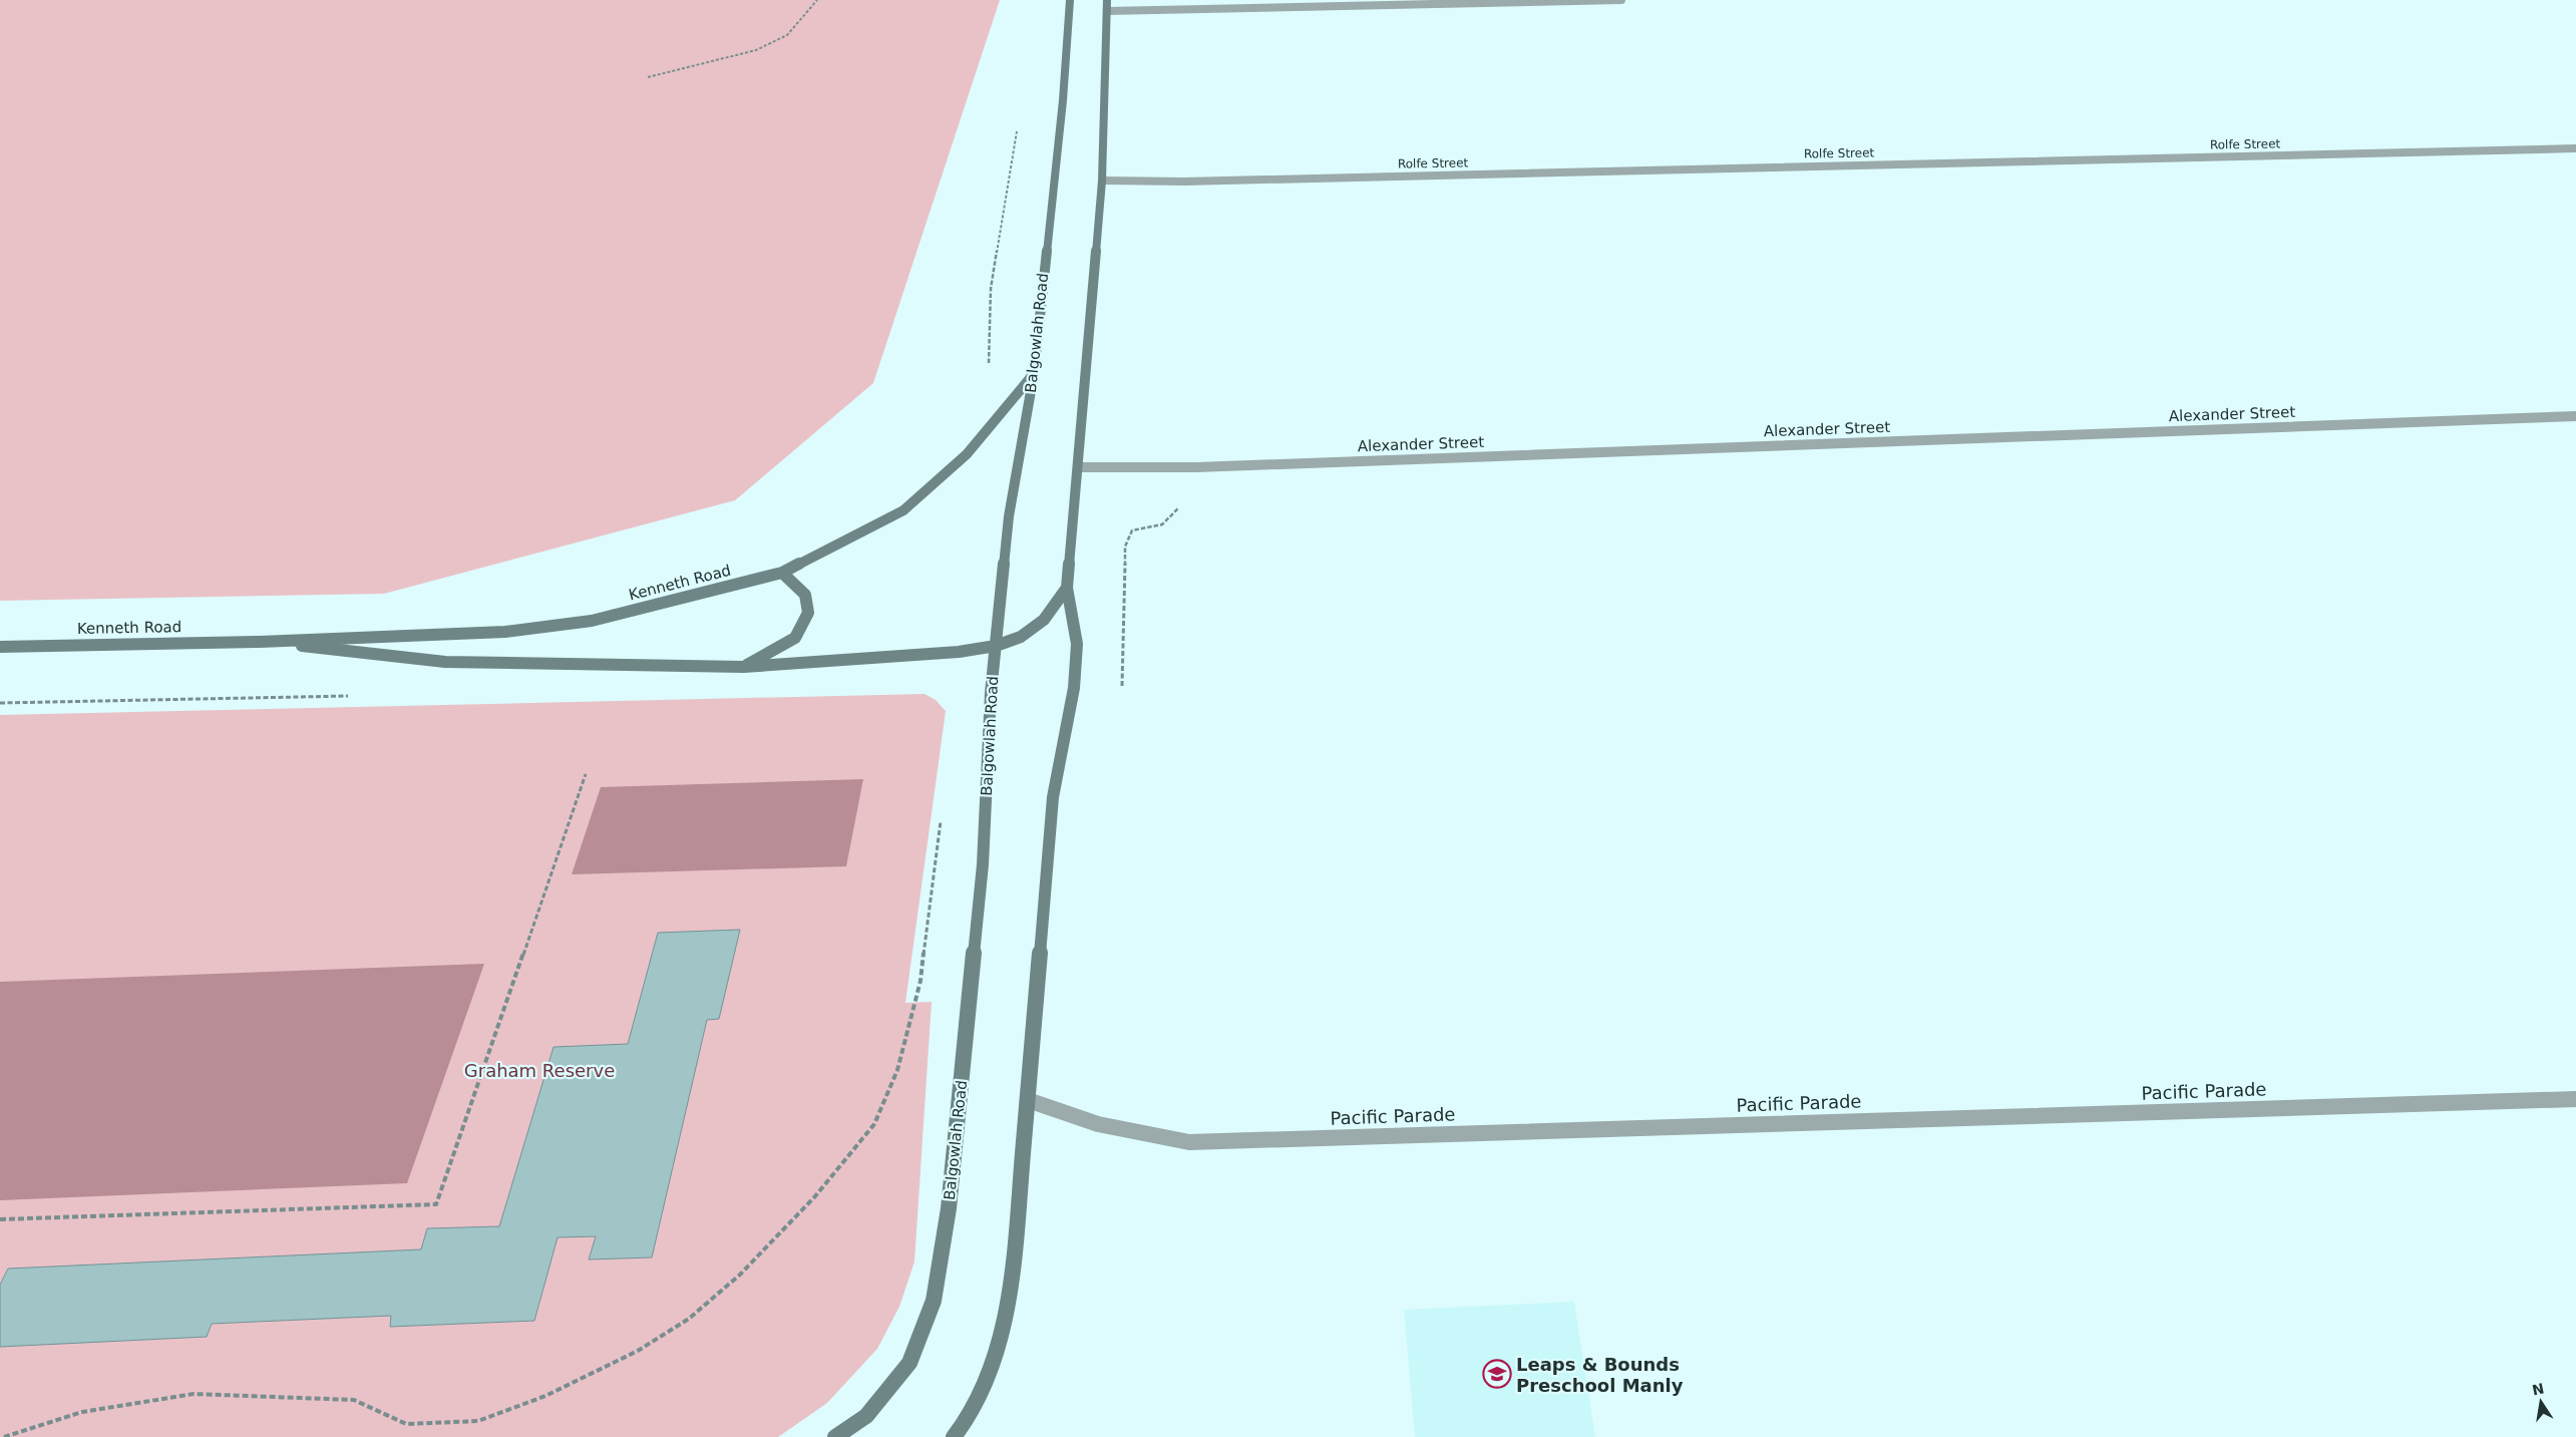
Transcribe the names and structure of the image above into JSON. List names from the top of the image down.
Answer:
{
  "streets": {
    "main road": ["Balgowlah Road", "Kenneth Road"],
    "street": ["Rolfe Street", "Alexander Street", "Pacific Parade"]
  },
  "crossings": [
    ["Balgowlah Road", "Kenneth Road"]
  ],
  "parks": ["Graham Reserve"],
  "places": {
    "school or university": ["Leaps & Bounds Preschool Manly"]
  },
  "north": "top"
}
